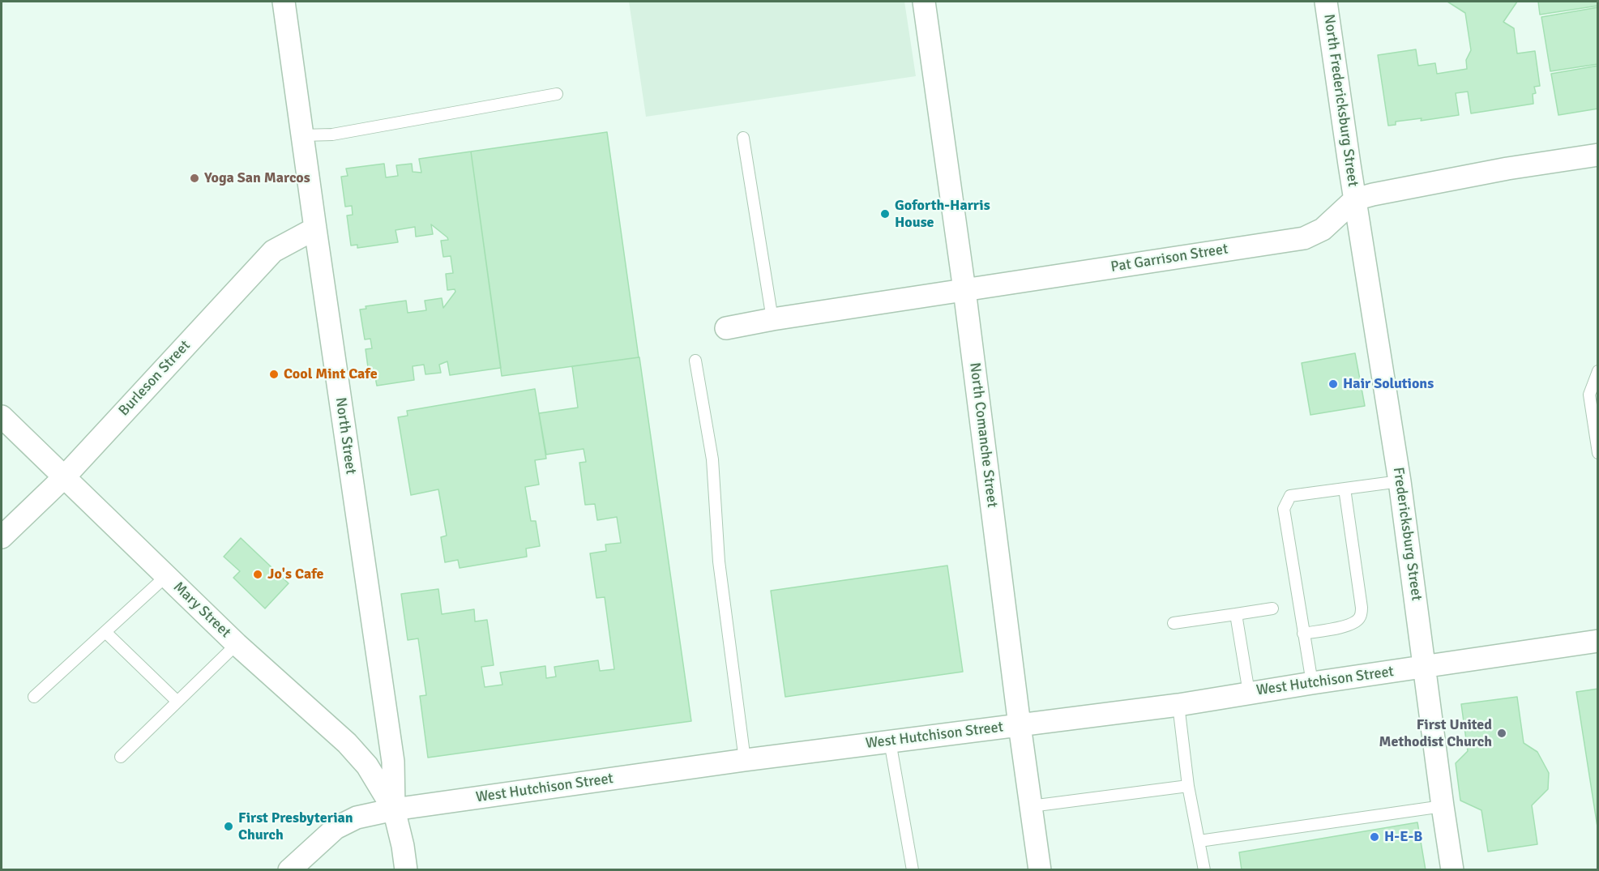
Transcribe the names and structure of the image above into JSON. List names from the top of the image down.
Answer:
{
  "streets": {
    "street": [
      "North Fredericksburg Street",
      "Pat Garrison Street",
      "Burleson Street",
      "North Comanche Street",
      "North Street",
      "Fredericksburg Street",
      "Mary Street",
      "West Hutchison Street"
    ]
  },
  "crossings": [
    ["North Fredericksburg Street", "Pat Garrison Street"],
    ["North Fredericksburg Street", "Fredericksburg Street"],
    ["Pat Garrison Street", "North Comanche Street"],
    ["Pat Garrison Street", "Fredericksburg Street"],
    ["Burleson Street", "North Street"],
    ["Burleson Street", "Mary Street"],
    ["North Comanche Street", "West Hutchison Street"],
    ["North Street", "Mary Street"],
    ["North Street", "West Hutchison Street"],
    ["Fredericksburg Street", "West Hutchison Street"],
    ["Mary Street", "West Hutchison Street"]
  ],
  "places": [
    "Yoga San Marcos",
    "Goforth-Harris House",
    "Cool Mint Cafe",
    "Hair Solutions",
    "Jo's Cafe",
    "First United Methodist Church",
    "First Presbyterian Church",
    "H-E-B"
  ]
}
